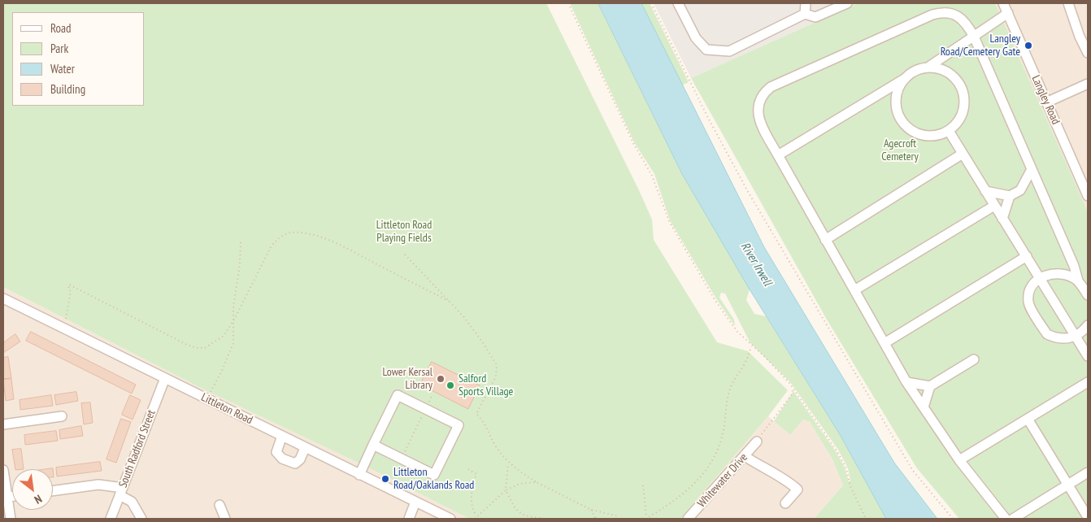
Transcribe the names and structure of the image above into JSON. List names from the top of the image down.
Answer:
{
  "streets": {
    "street": [
      "Langley Road",
      "Littleton Road",
      "South Radford Street",
      "Whitewater Drive"
    ]
  },
  "crossings": [
    ["Littleton Road", "South Radford Street"]
  ],
  "water": ["River Irwell"],
  "parks": ["Agecroft Cemetery", "Littleton Road Playing Fields"],
  "places": [
    "Langley Road/Cemetery Gate",
    "Lower Kersal Library",
    "Salford Sports Village",
    "Littleton Road/Oaklands Road"
  ],
  "legend": [
    "Road",
    "Park",
    "Water",
    "Building"
  ],
  "north": "bottom right"
}
